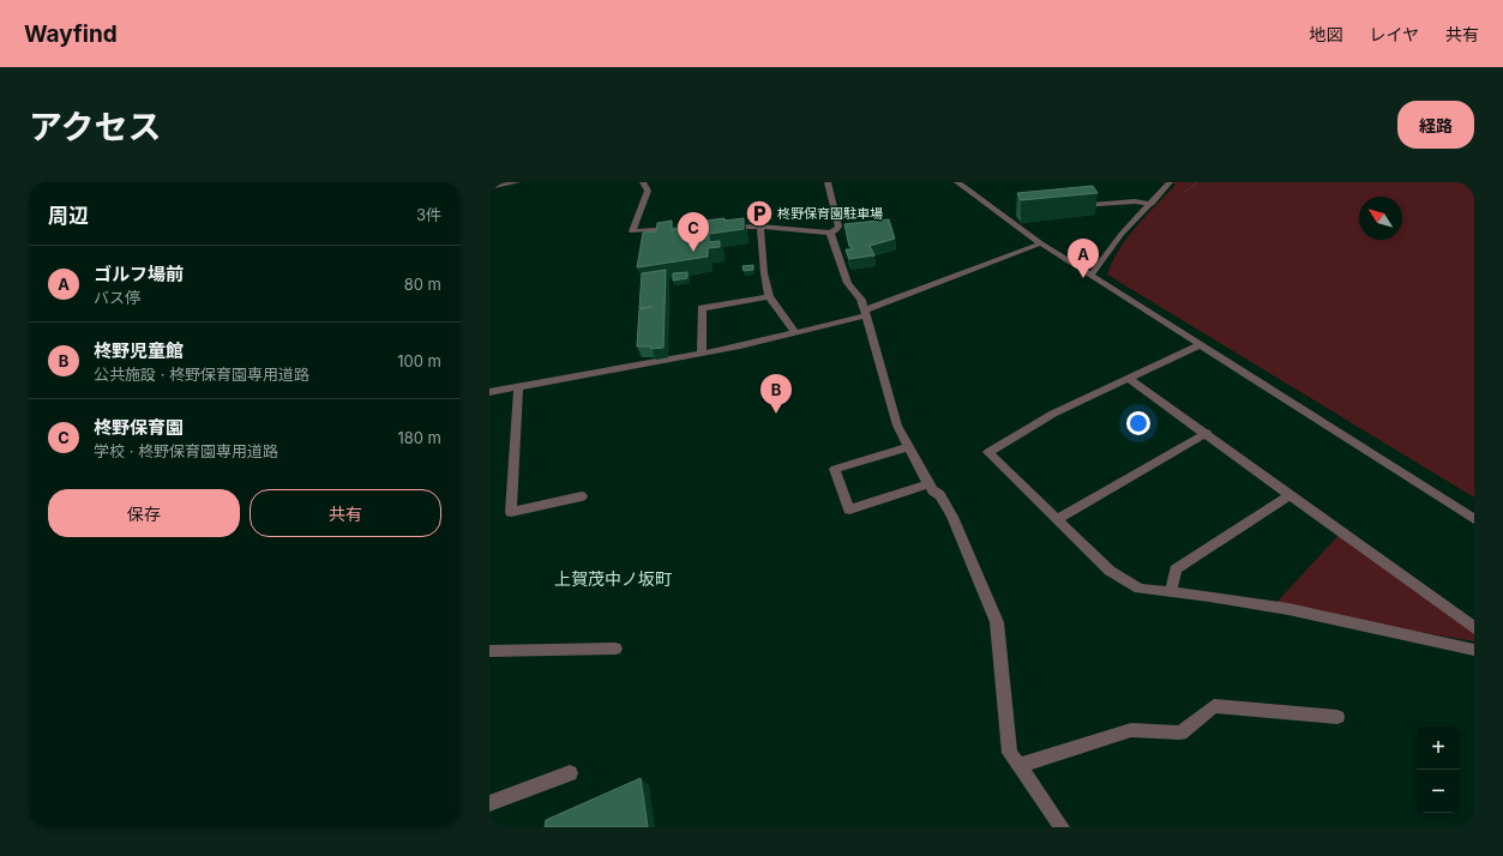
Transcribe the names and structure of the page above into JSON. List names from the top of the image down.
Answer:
{
  "districts": ["上賀茂中ノ坂町"],
  "places": {
    "parking": ["柊野保育園駐車場"]
  },
  "north": "top left",
  "page": {
    "header": "Wayfind",
    "nav": ["地図", "レイヤ", "共有"],
    "title": "アクセス",
    "buttons": [
      "経路",
      ["保存", "共有"]
    ],
    "heading": ["周辺", "3件"],
    "pins": ["C", "A", "B"],
    "list": [
      {
        "mark": "A",
        "name": "ゴルフ場前",
        "note": "バス停",
        "value": "80 m"
      },
      {
        "mark": "B",
        "name": "柊野児童館",
        "note": "公共施設 · 柊野保育園専用道路",
        "value": "100 m"
      },
      {
        "mark": "C",
        "name": "柊野保育園",
        "note": "学校 · 柊野保育園専用道路",
        "value": "180 m"
      }
    ],
    "map_buttons": ["+", "−"]
  }
}
